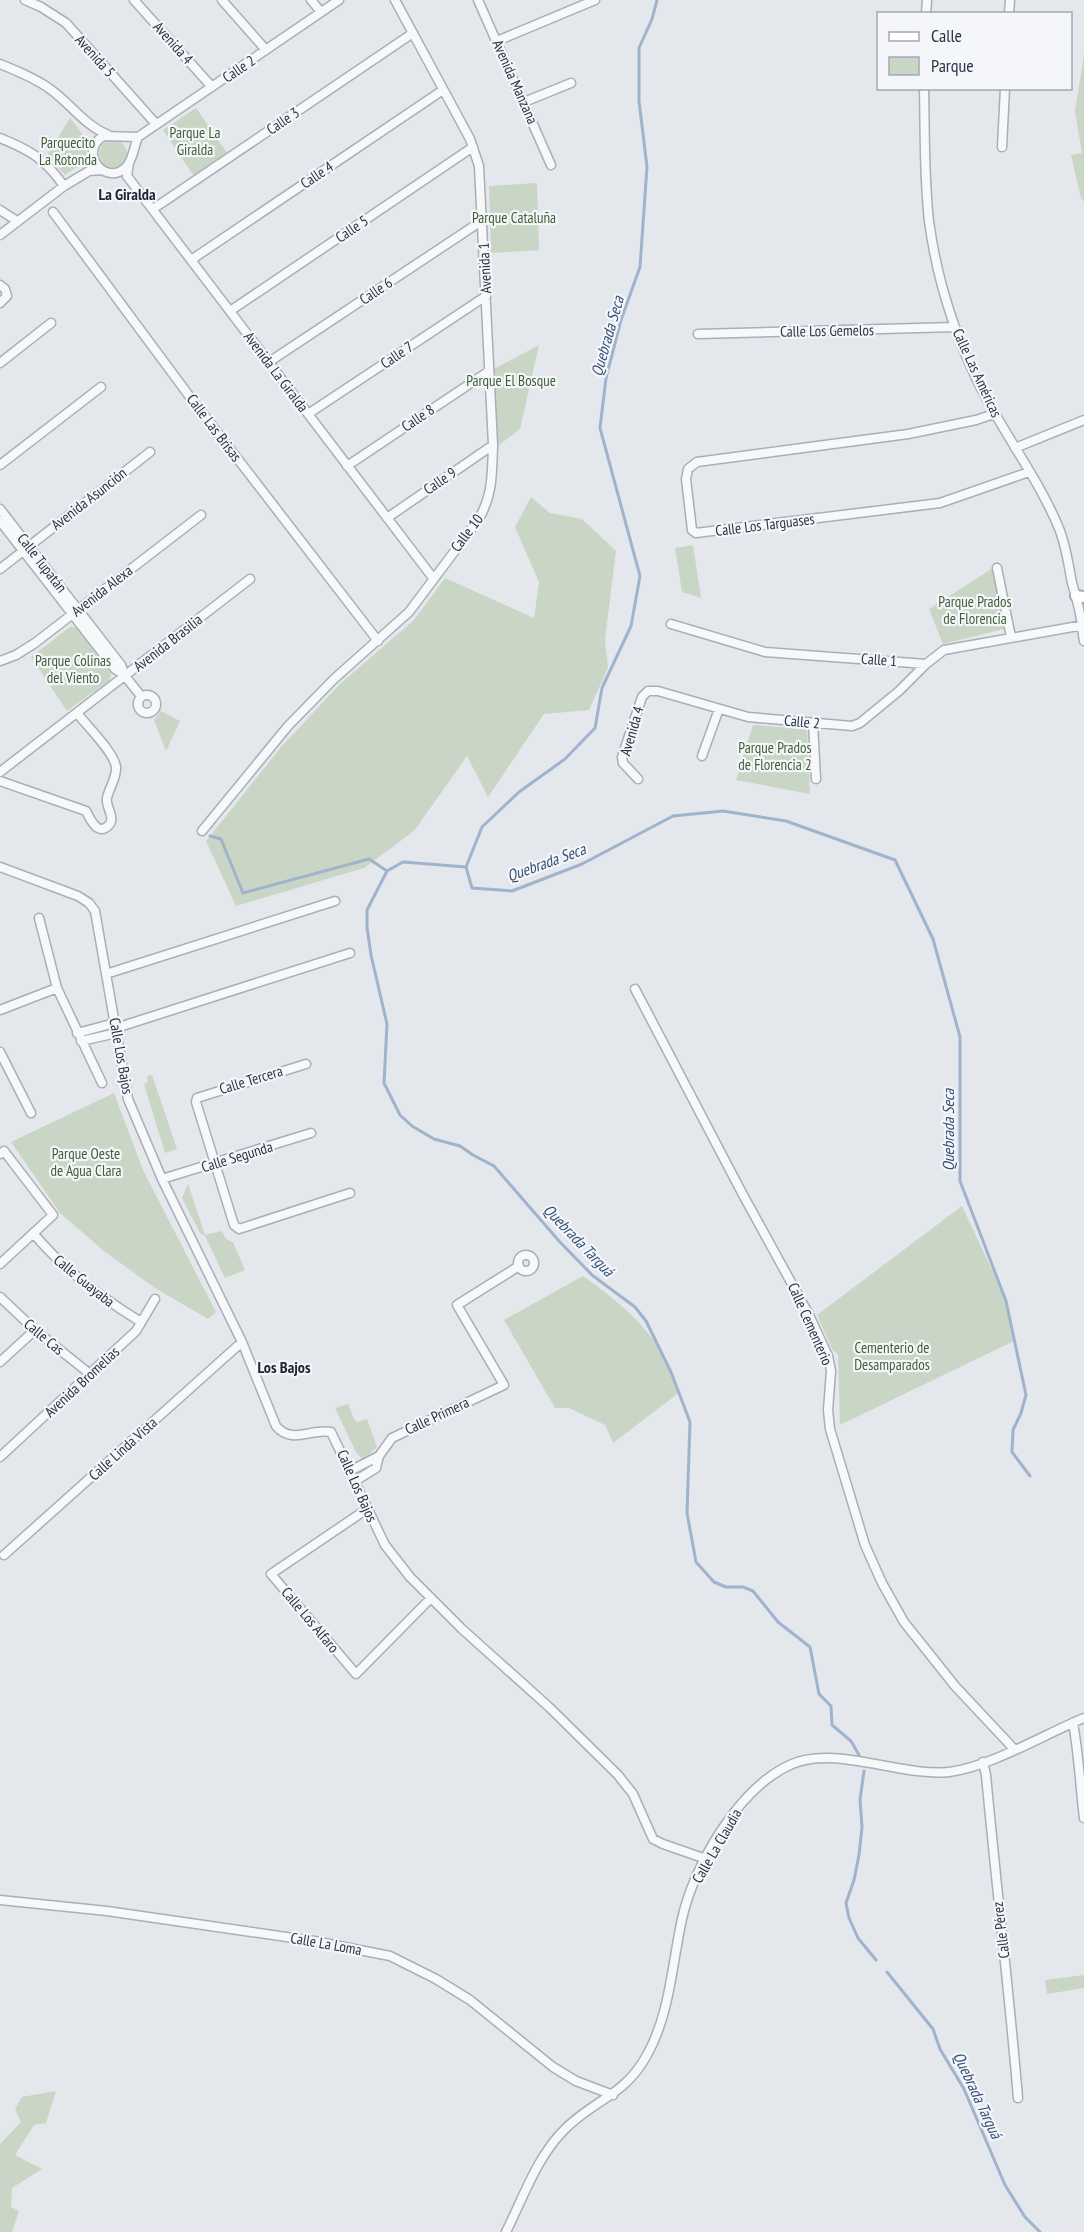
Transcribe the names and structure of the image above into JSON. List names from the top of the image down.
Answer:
{
  "streets": {
    "street": [
      "Avenida 4",
      "Avenida 5",
      "Calle 2",
      "Avenida Manzana",
      "Calle 3",
      "Calle 4",
      "Calle 5",
      "Avenida 1",
      "Calle 6",
      "Calle Los Gemelos",
      "Calle 7",
      "Avenida La Giralda",
      "Calle Las Américas",
      "Calle 8",
      "Calle Las Brisas",
      "Calle 9",
      "Avenida Asunción",
      "Calle Los Targuases",
      "Calle 10",
      "Calle Tupatán",
      "Avenida Alexa",
      "Avenida Brasilia",
      "Calle 1",
      "Calle Los Bajos",
      "Calle Tercera",
      "Calle Segunda",
      "Calle Guayaba",
      "Calle Cementerio",
      "Calle Cas",
      "Avenida Bromelias",
      "Calle Primera",
      "Calle Linda Vista",
      "Calle Los Alfaro",
      "Calle La Claudia",
      "Calle Pérez",
      "Calle La Loma"
    ]
  },
  "crossings": [
    ["Avenida 4", "Calle 2"],
    ["Avenida 5", "Calle 2"],
    ["Calle 2", "Calle 1"],
    ["Calle 3", "Avenida 1"],
    ["Calle 3", "Avenida La Giralda"],
    ["Calle 4", "Avenida 1"],
    ["Calle 4", "Avenida La Giralda"],
    ["Calle 5", "Avenida 1"],
    ["Calle 5", "Avenida La Giralda"],
    ["Avenida 1", "Calle 6"],
    ["Avenida 1", "Calle 7"],
    ["Avenida 1", "Calle 8"],
    ["Avenida 1", "Calle 9"],
    ["Avenida 1", "Calle 10"],
    ["Calle 6", "Avenida La Giralda"],
    ["Calle Los Gemelos", "Calle Las Américas"],
    ["Calle 7", "Avenida La Giralda"],
    ["Avenida La Giralda", "Calle 8"],
    ["Avenida La Giralda", "Calle 9"],
    ["Avenida La Giralda", "Calle 10"],
    ["Calle Las Américas", "Calle Los Targuases"],
    ["Avenida Asunción", "Calle Tupatán"],
    ["Calle Tupatán", "Avenida Alexa"],
    ["Calle Tupatán", "Avenida Brasilia"],
    ["Calle Los Bajos", "Calle Segunda"],
    ["Calle Los Bajos", "Calle Primera"],
    ["Calle Los Bajos", "Calle Linda Vista"],
    ["Calle Los Bajos", "Calle Los Alfaro"],
    ["Calle Los Bajos", "Calle La Claudia"],
    ["Calle Tercera", "Calle Segunda"],
    ["Calle Guayaba", "Avenida Bromelias"],
    ["Calle Cementerio", "Calle La Claudia"],
    ["Calle Cas", "Avenida Bromelias"],
    ["Calle La Claudia", "Calle Pérez"],
    ["Calle La Claudia", "Calle La Loma"]
  ],
  "districts": ["La Giralda", "Los Bajos"],
  "water": ["Quebrada Seca", "Quebrada Targuá"],
  "parks": [
    "Parque La Giralda",
    "Parquecito La Rotonda",
    "Parque Cataluña",
    "Parque El Bosque",
    "Parque Prados de Florencia",
    "Parque Colinas del Viento",
    "Parque Prados de Florencia 2",
    "Parque Oeste de Agua Clara",
    "Cementerio de Desamparados"
  ],
  "legend": ["Calle", "Parque"]
}
